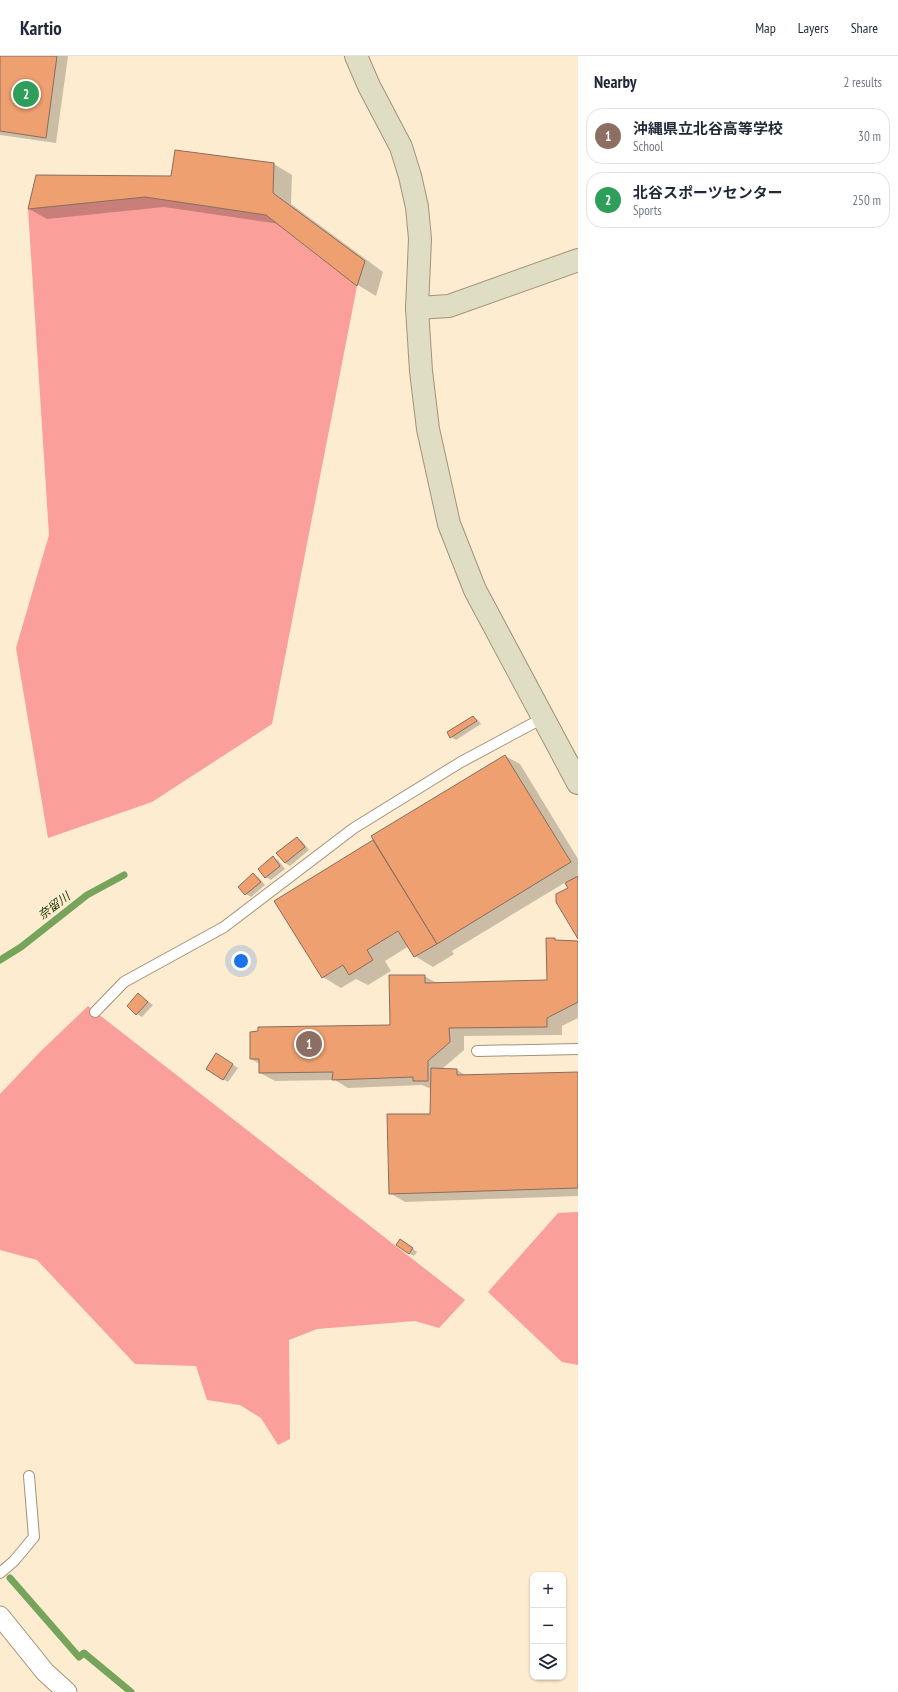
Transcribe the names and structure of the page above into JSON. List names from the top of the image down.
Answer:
{
  "water": ["奈留川"],
  "page": {
    "header": "Kartio",
    "nav": ["Map", "Layers", "Share"],
    "heading": ["Nearby", "2 results"],
    "pins": ["2", "1"],
    "list": [
      {
        "mark": "1",
        "name": "沖縄県立北谷高等学校",
        "note": "School",
        "value": "30 m"
      },
      {
        "mark": "2",
        "name": "北谷スポーツセンター",
        "note": "Sports",
        "value": "250 m"
      }
    ],
    "map_buttons": ["+", "−"]
  }
}
